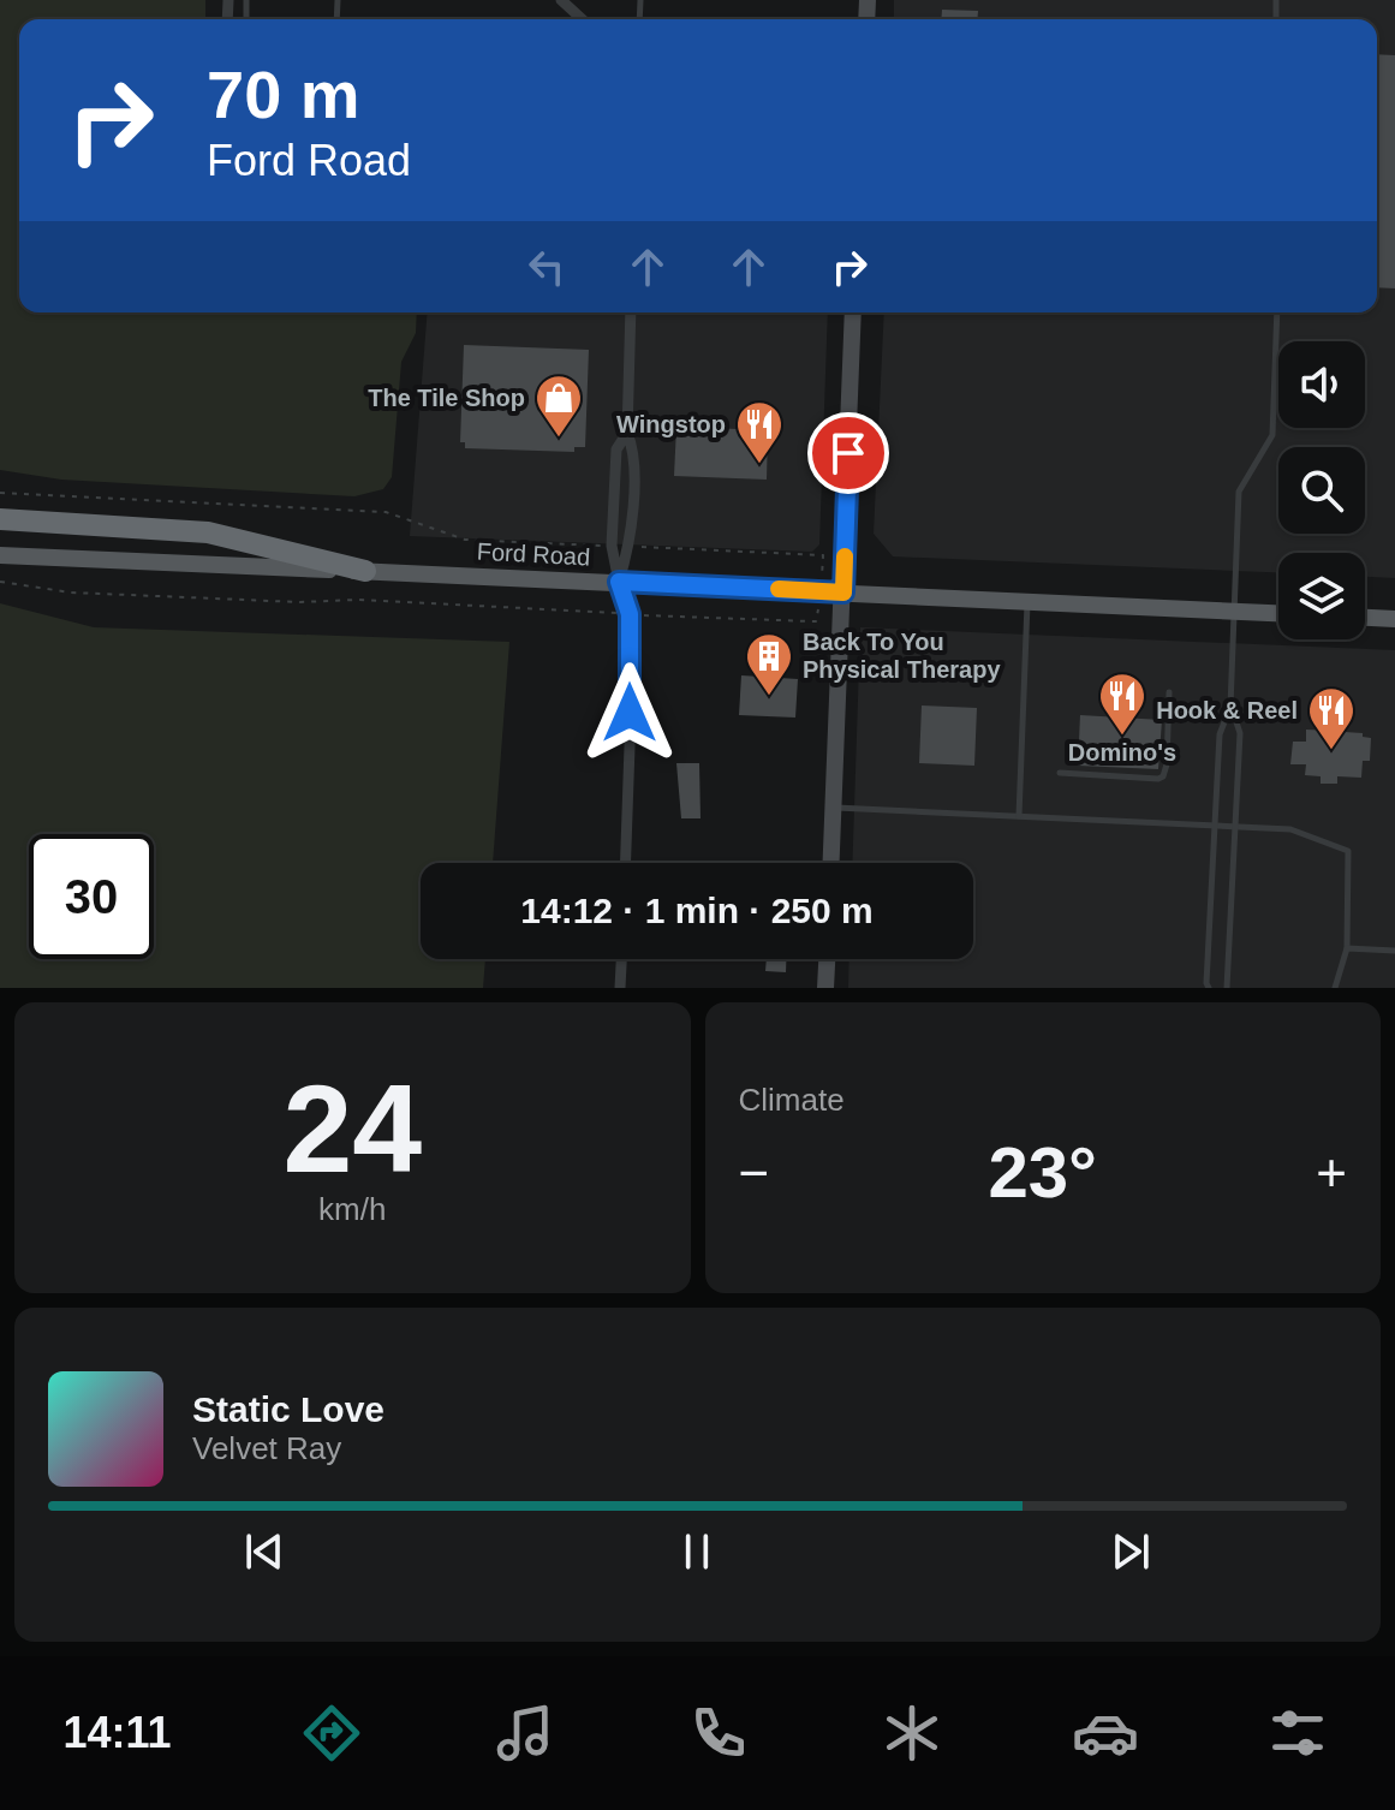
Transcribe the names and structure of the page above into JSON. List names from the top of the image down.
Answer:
{
  "streets": {
    "main road": ["Ford Road"]
  },
  "places": {
    "shop": ["The Tile Shop"],
    "restaurant": ["Wingstop", "Domino's", "Hook & Reel"],
    "building": ["Back To You Physical Therapy"]
  },
  "page": {
    "turn": ["70 m", "Ford Road"],
    "limit": "30",
    "trip": "14:12 · 1 min · 250 m",
    "tile": [
      ["24", "km/h"],
      "Climate"
    ],
    "heat": ["−", "23°", "+"],
    "song": ["Static Love", "Velvet Ray"],
    "tabs": "14:11"
  }
}
